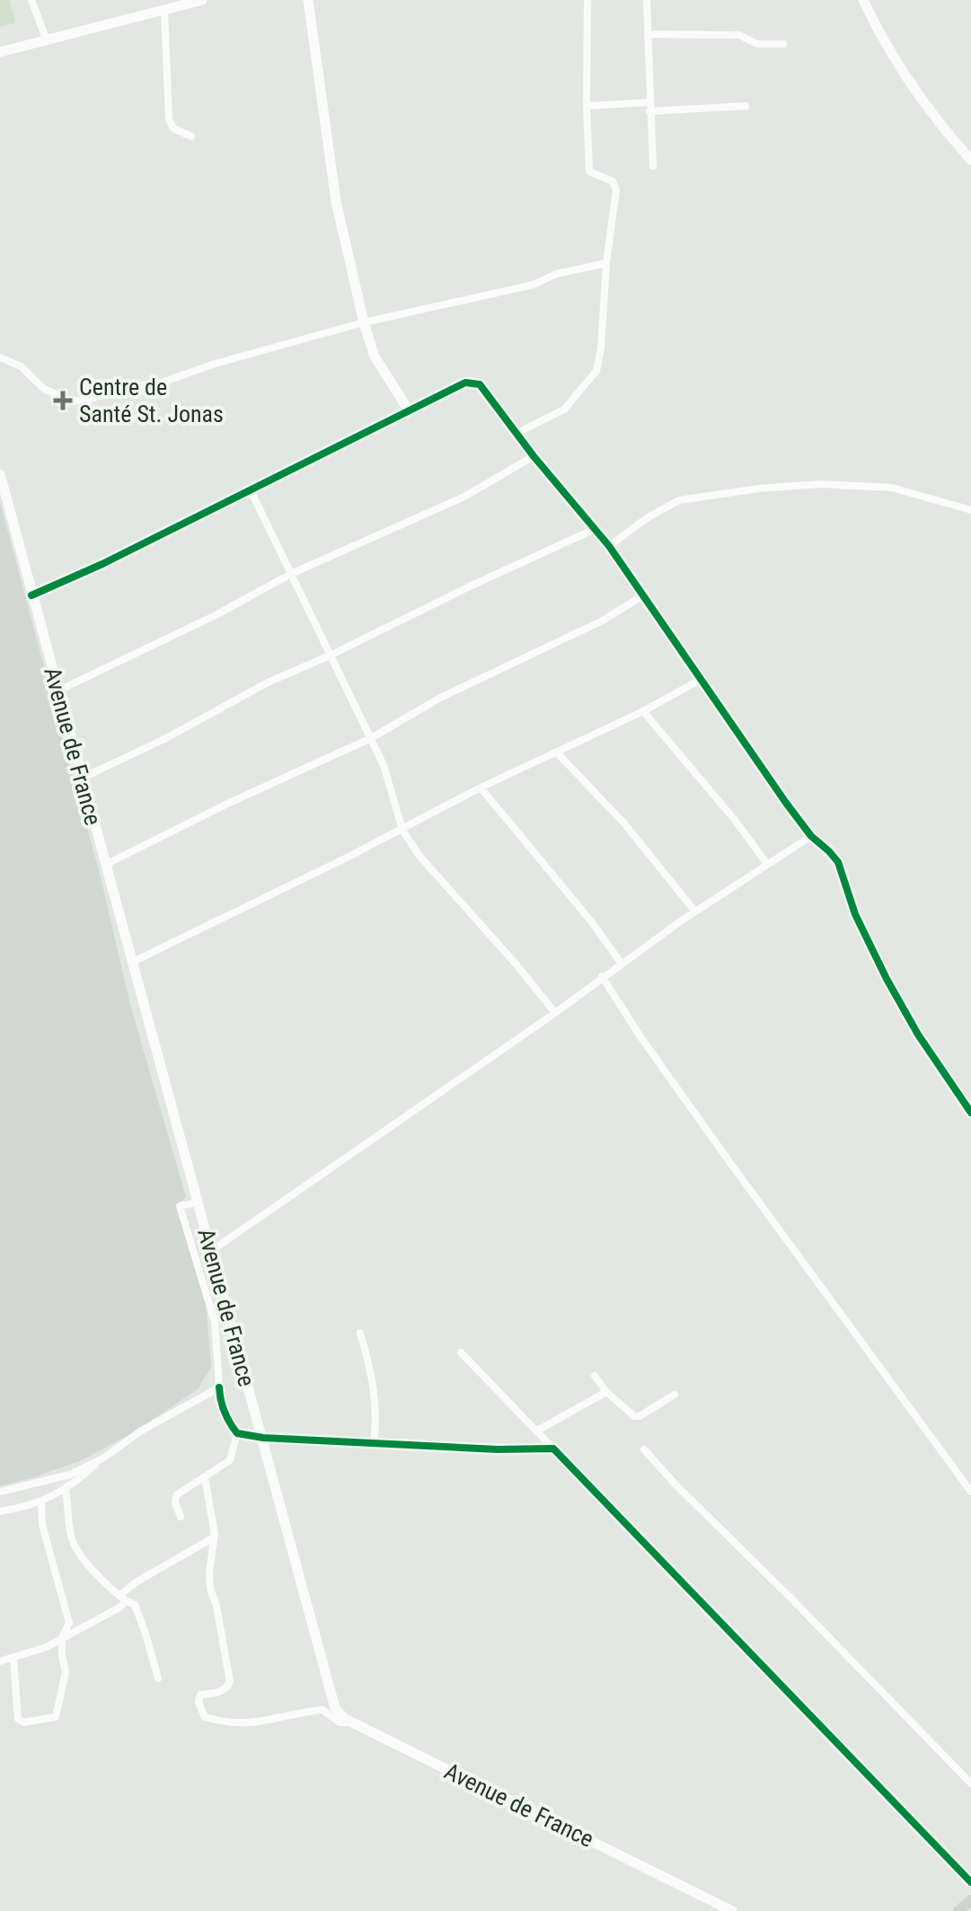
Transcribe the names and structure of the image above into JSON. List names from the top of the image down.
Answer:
{
  "streets": {
    "main road": ["Avenue de France"]
  },
  "places": {
    "health": ["Centre de Santé St. Jonas"]
  }
}
